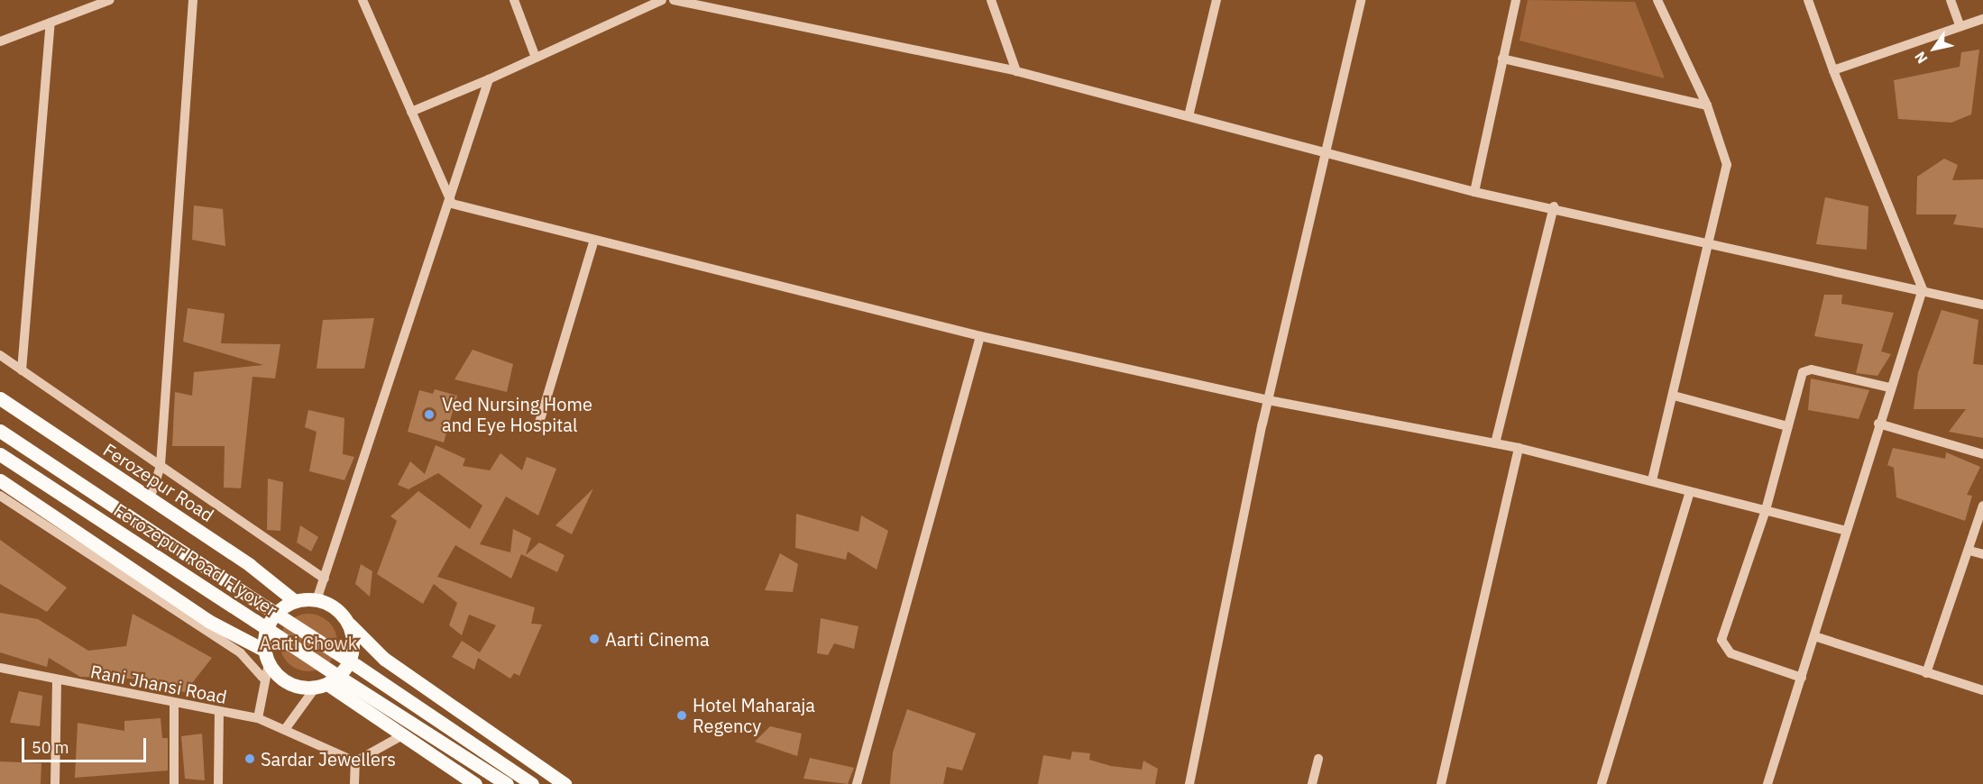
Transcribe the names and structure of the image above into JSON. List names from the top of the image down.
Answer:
{
  "streets": {
    "main road": ["Ferozepur Road", "Ferozepur Road Flyover"],
    "street": ["Rani Jhansi Road"]
  },
  "parks": ["Aarti Chowk"],
  "places": [
    "Ved Nursing Home and Eye Hospital",
    "Aarti Cinema",
    "Hotel Maharaja Regency",
    "Sardar Jewellers"
  ],
  "scale_bar": "50 m",
  "north": "bottom left"
}
